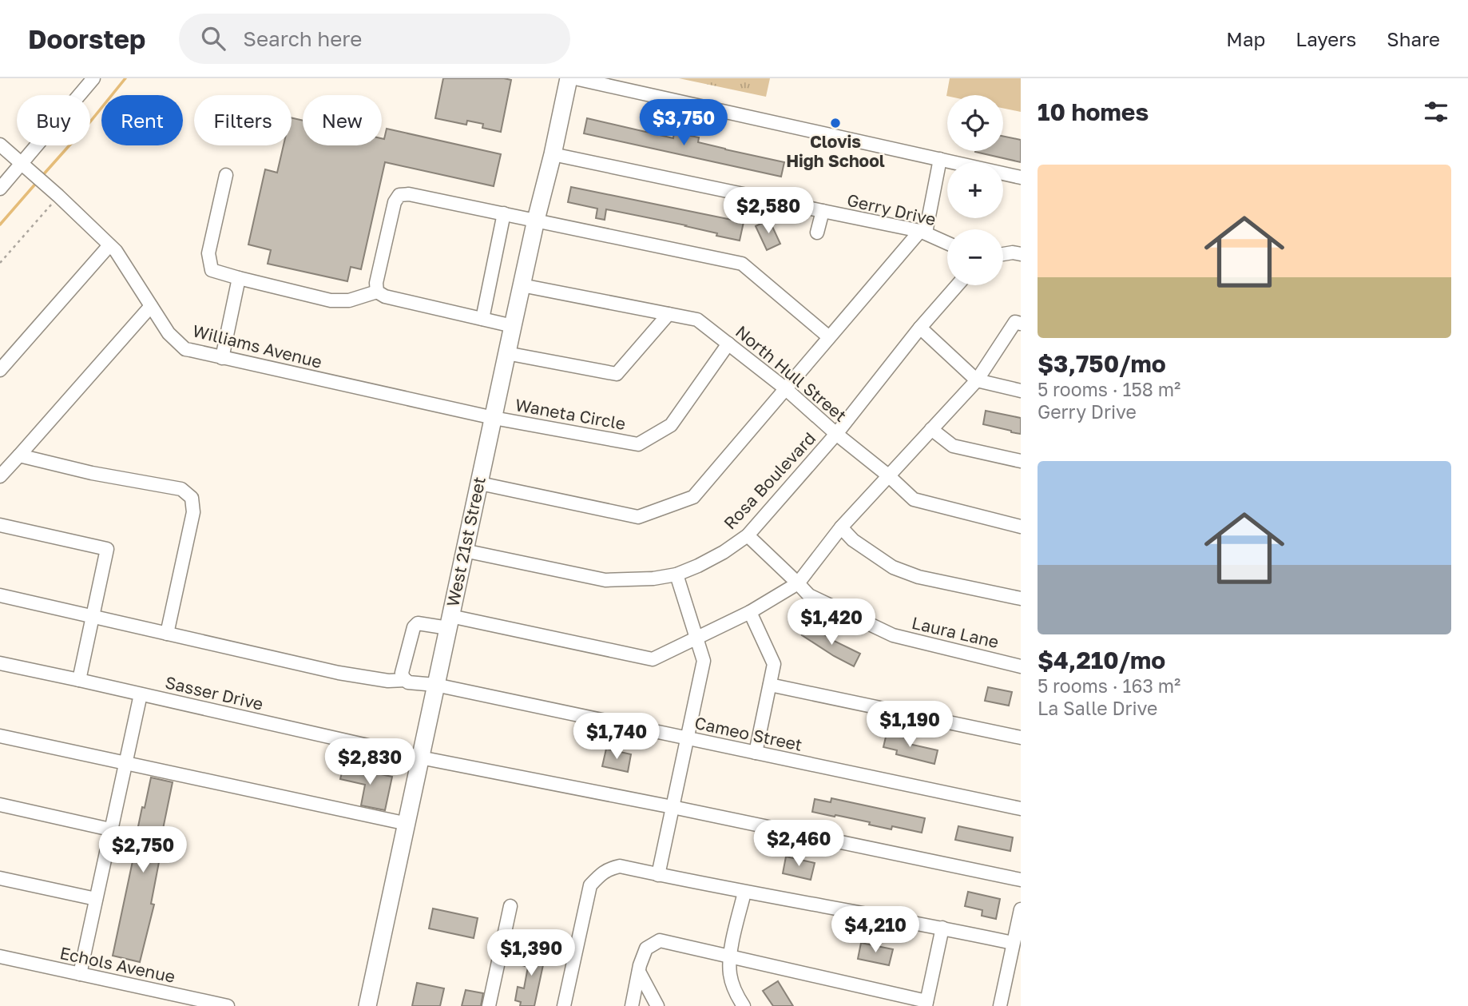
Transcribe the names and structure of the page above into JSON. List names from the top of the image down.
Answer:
{
  "streets": {
    "main road": ["West 21st Street"],
    "street": [
      "Gerry Drive",
      "Williams Avenue",
      "North Hull Street",
      "Waneta Circle",
      "Rosa Boulevard",
      "Laura Lane",
      "Sasser Drive",
      "Cameo Street",
      "Echols Avenue"
    ]
  },
  "crossings": [
    ["Gerry Drive", "West 21st Street"],
    ["Williams Avenue", "Waneta Circle"],
    ["Williams Avenue", "West 21st Street"],
    ["North Hull Street", "Waneta Circle"],
    ["North Hull Street", "Rosa Boulevard"],
    ["North Hull Street", "West 21st Street"],
    ["Waneta Circle", "West 21st Street"],
    ["Rosa Boulevard", "West 21st Street"],
    ["Rosa Boulevard", "Laura Lane"],
    ["West 21st Street", "Sasser Drive"],
    ["West 21st Street", "Cameo Street"]
  ],
  "places": ["Clovis High School"],
  "page": {
    "header": "Doorstep",
    "search": "Search here",
    "nav": ["Map", "Layers", "Share"],
    "heading": "10 homes",
    "map_buttons": ["+", "−"],
    "chip": [
      "Buy",
      "Rent",
      "Filters",
      "New"
    ],
    "price": [
      "$3,750",
      "$2,580",
      "$1,420",
      "$1,190",
      "$1,740",
      "$2,830",
      "$2,460",
      "$2,750",
      "$4,210",
      "$1,390"
    ],
    "list": [
      {
        "name": "$3,750/mo",
        "note": "5 rooms · 158 m² · Gerry Drive"
      },
      {
        "name": "$4,210/mo",
        "note": "5 rooms · 163 m² · La Salle Drive"
      }
    ]
  }
}
